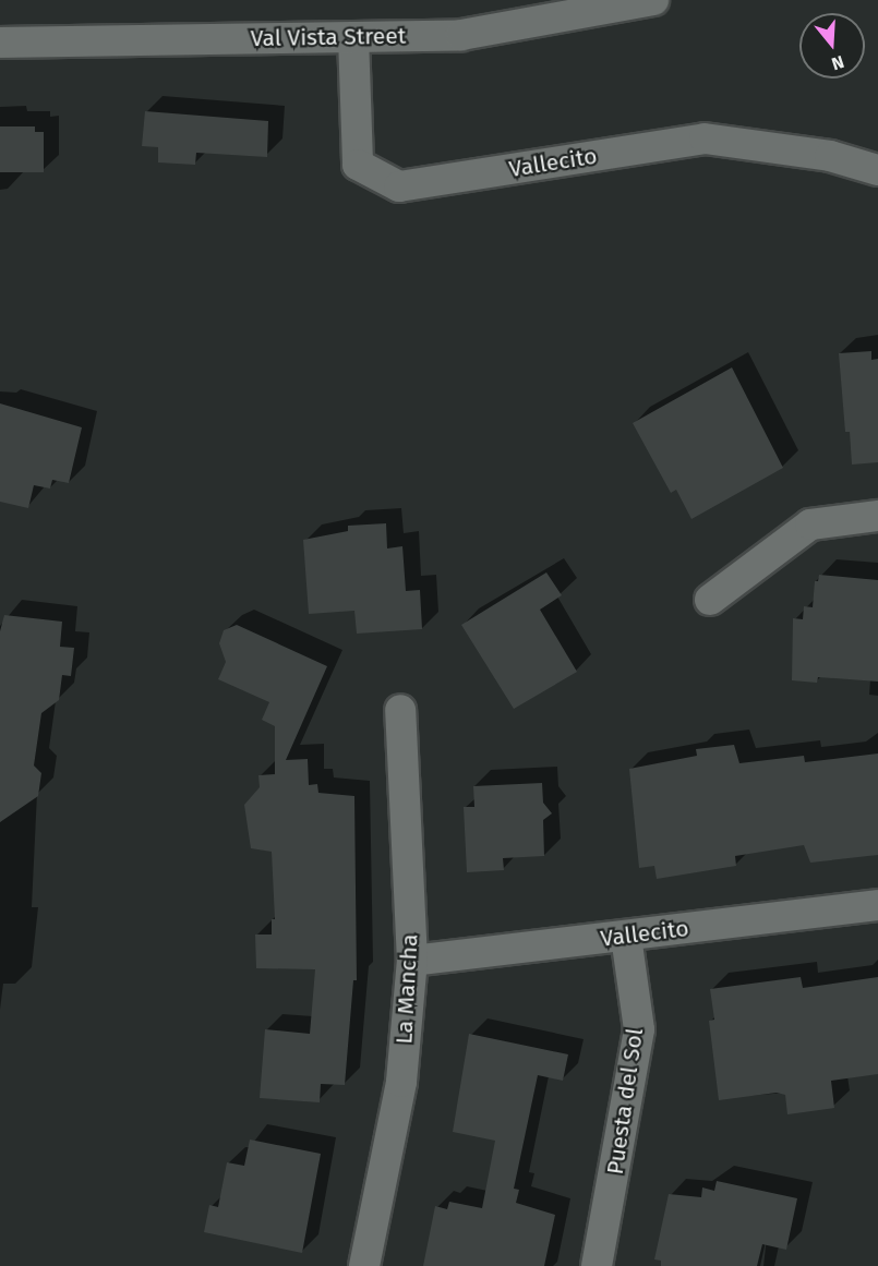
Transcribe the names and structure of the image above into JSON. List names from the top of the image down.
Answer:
{
  "streets": {
    "street": [
      "Val Vista Street",
      "Vallecito",
      "La Mancha",
      "Puesta del Sol"
    ]
  },
  "crossings": [
    ["Val Vista Street", "Vallecito"],
    ["Vallecito", "La Mancha"],
    ["Vallecito", "Puesta del Sol"]
  ],
  "north": "bottom"
}
